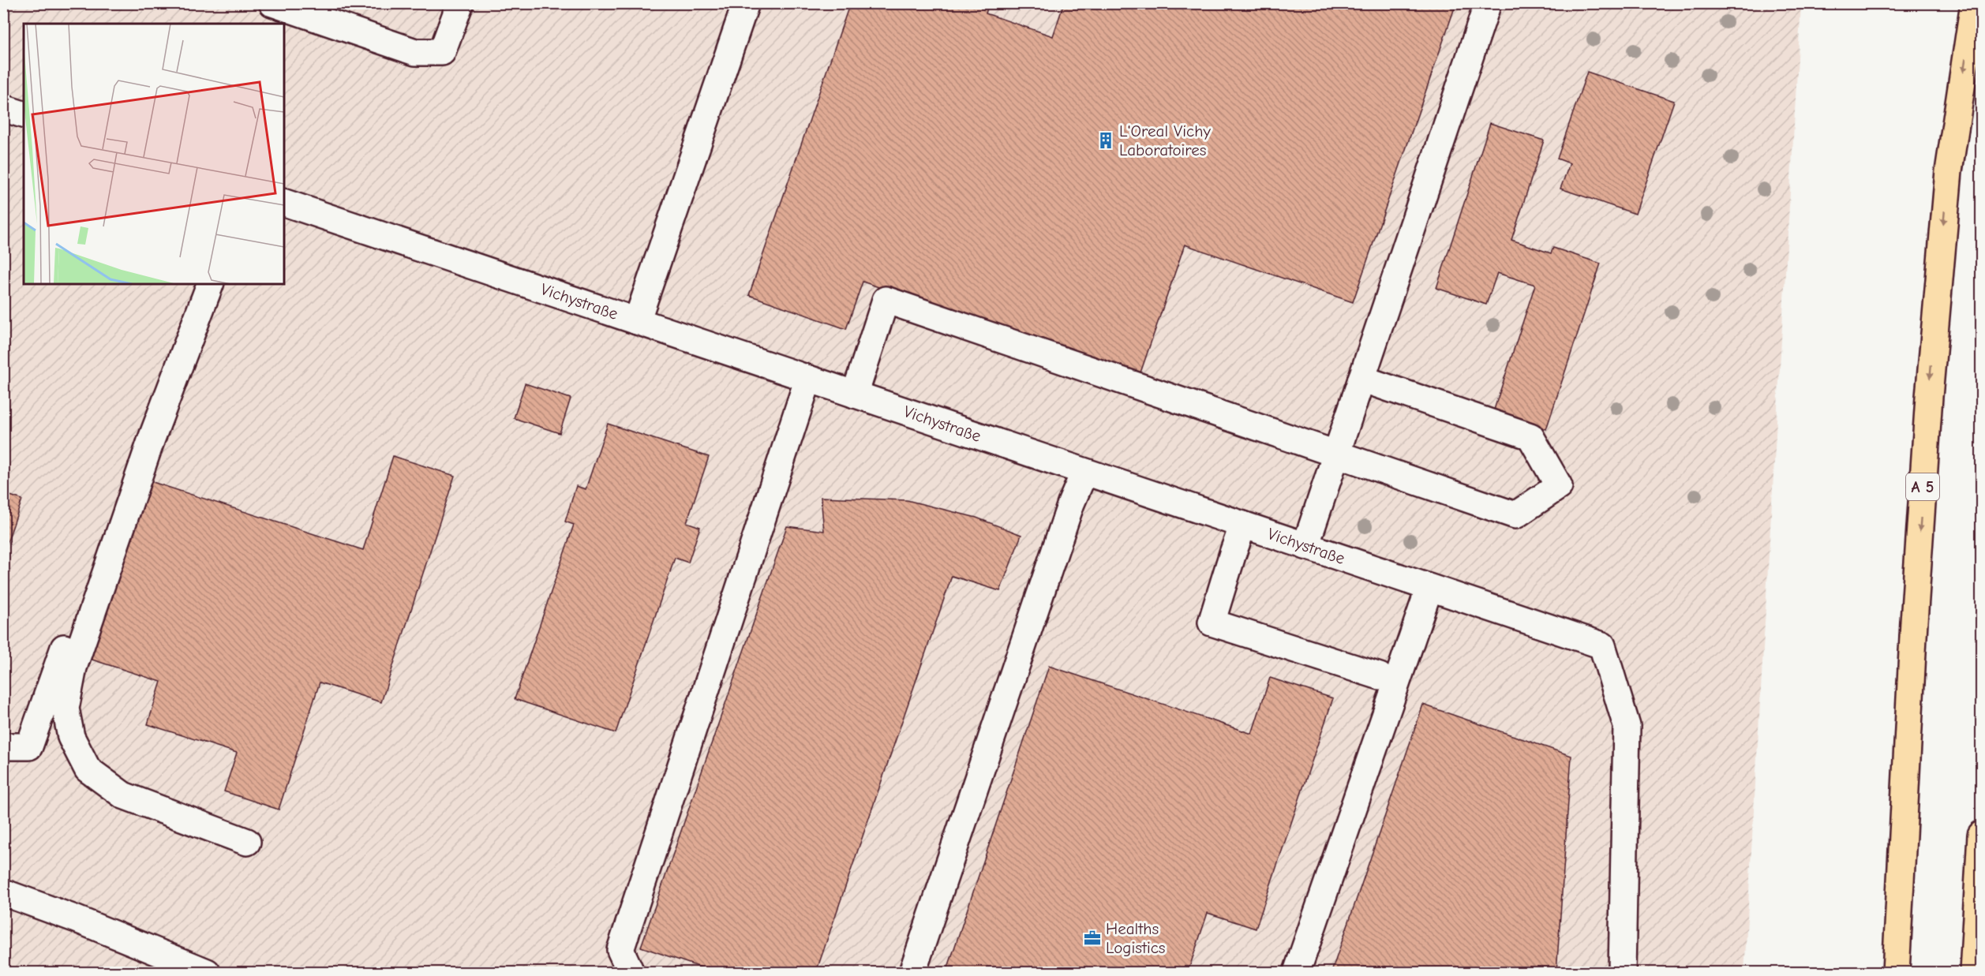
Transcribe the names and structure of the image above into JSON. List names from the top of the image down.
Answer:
{
  "streets": {
    "highway": ["A 5"],
    "street": ["Vichystraße"]
  },
  "places": {
    "building": ["L'Oreal Vichy Laboratoires"],
    "office": ["Healths Logistics"]
  }
}
